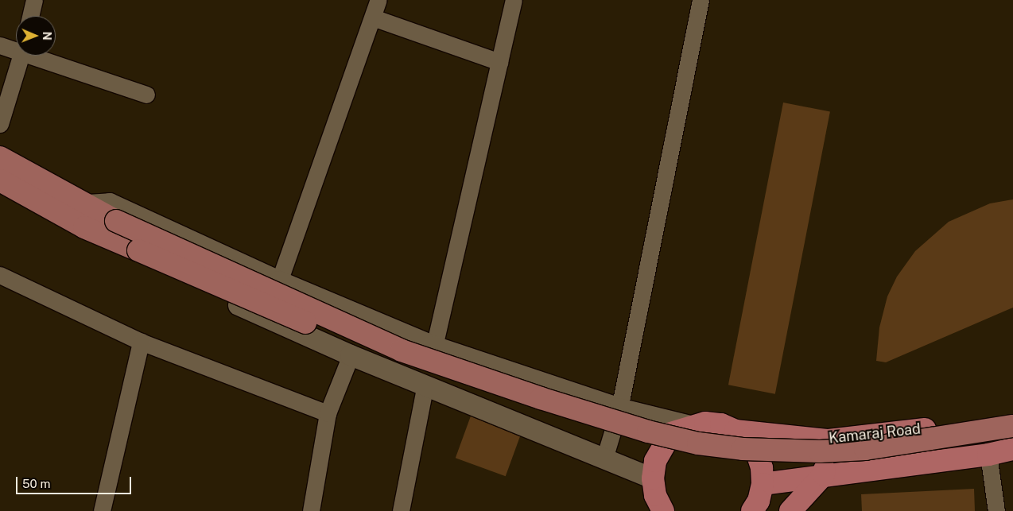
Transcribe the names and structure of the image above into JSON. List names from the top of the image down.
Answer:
{
  "streets": {
    "highway": ["Kamaraj Road"]
  },
  "scale_bar": "50 m",
  "north": "right"
}
